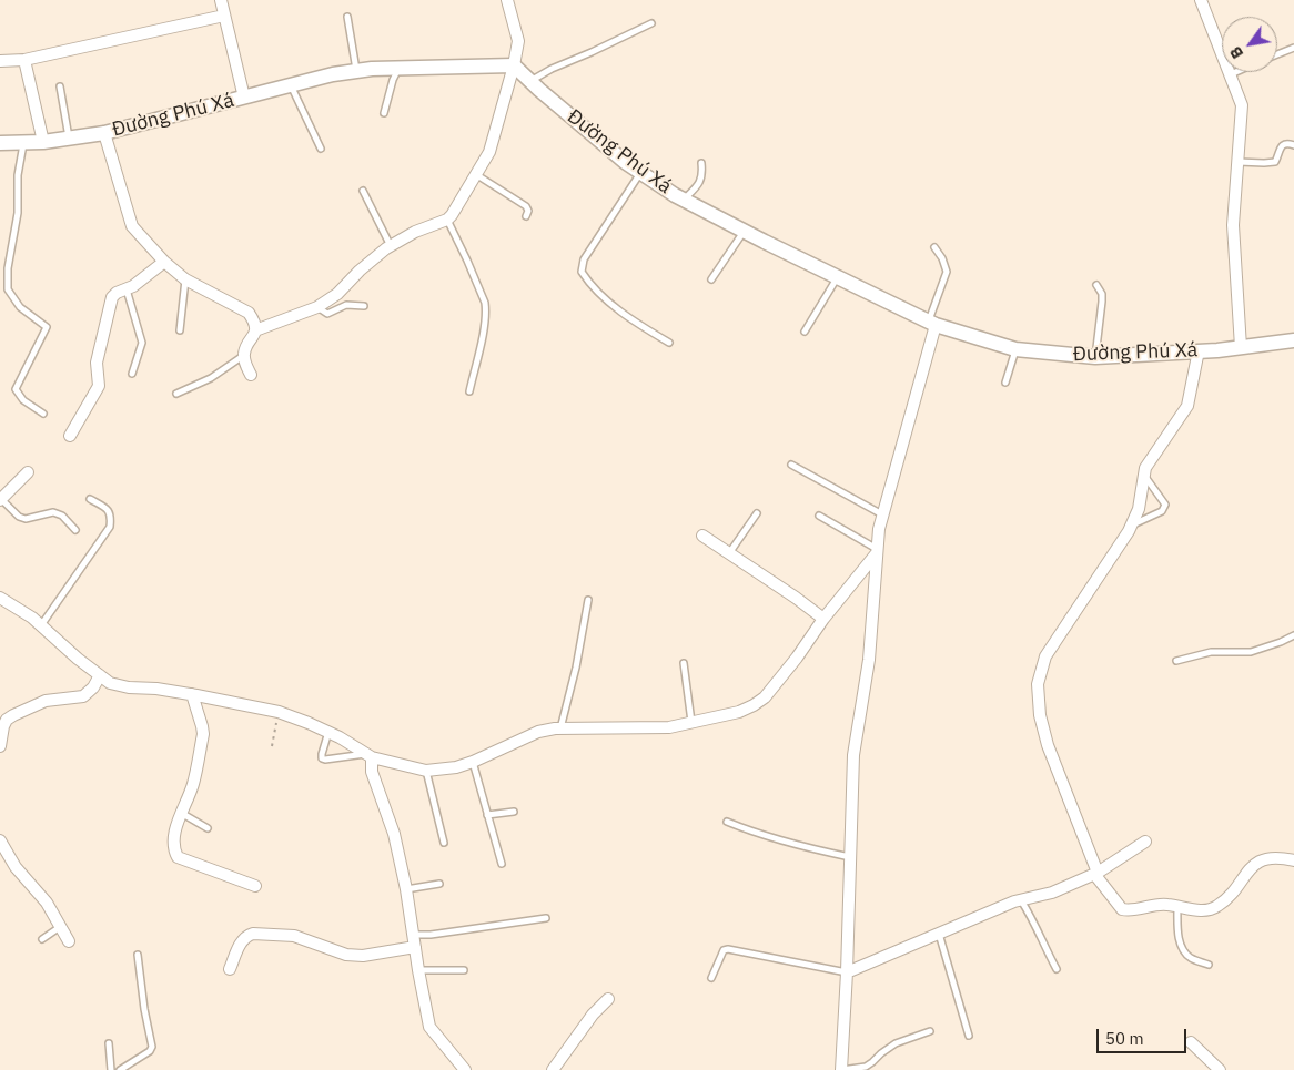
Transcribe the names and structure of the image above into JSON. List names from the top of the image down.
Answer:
{
  "streets": {
    "street": ["Đường Phú Xá"]
  },
  "scale_bar": "50 m",
  "north": "bottom left"
}
